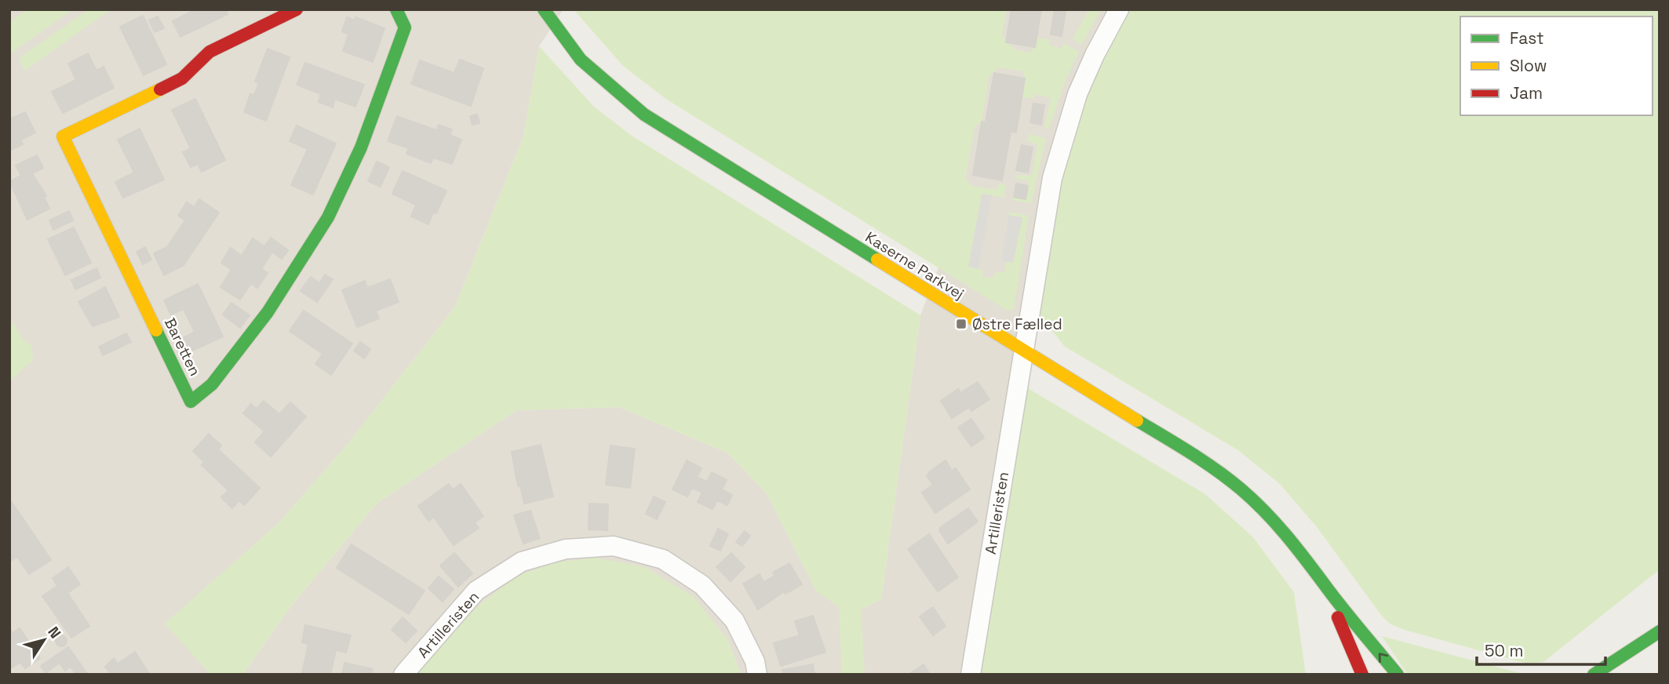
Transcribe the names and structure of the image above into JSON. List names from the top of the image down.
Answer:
{
  "streets": {
    "street": ["Kaserne Parkvej", "Baretten", "Artilleristen"]
  },
  "crossings": [
    ["Kaserne Parkvej", "Artilleristen"]
  ],
  "places": {
    "transit": ["Østre Fælled"]
  },
  "legend": ["Fast", "Slow", "Jam"],
  "scale_bar": "50 m",
  "north": "top right"
}
